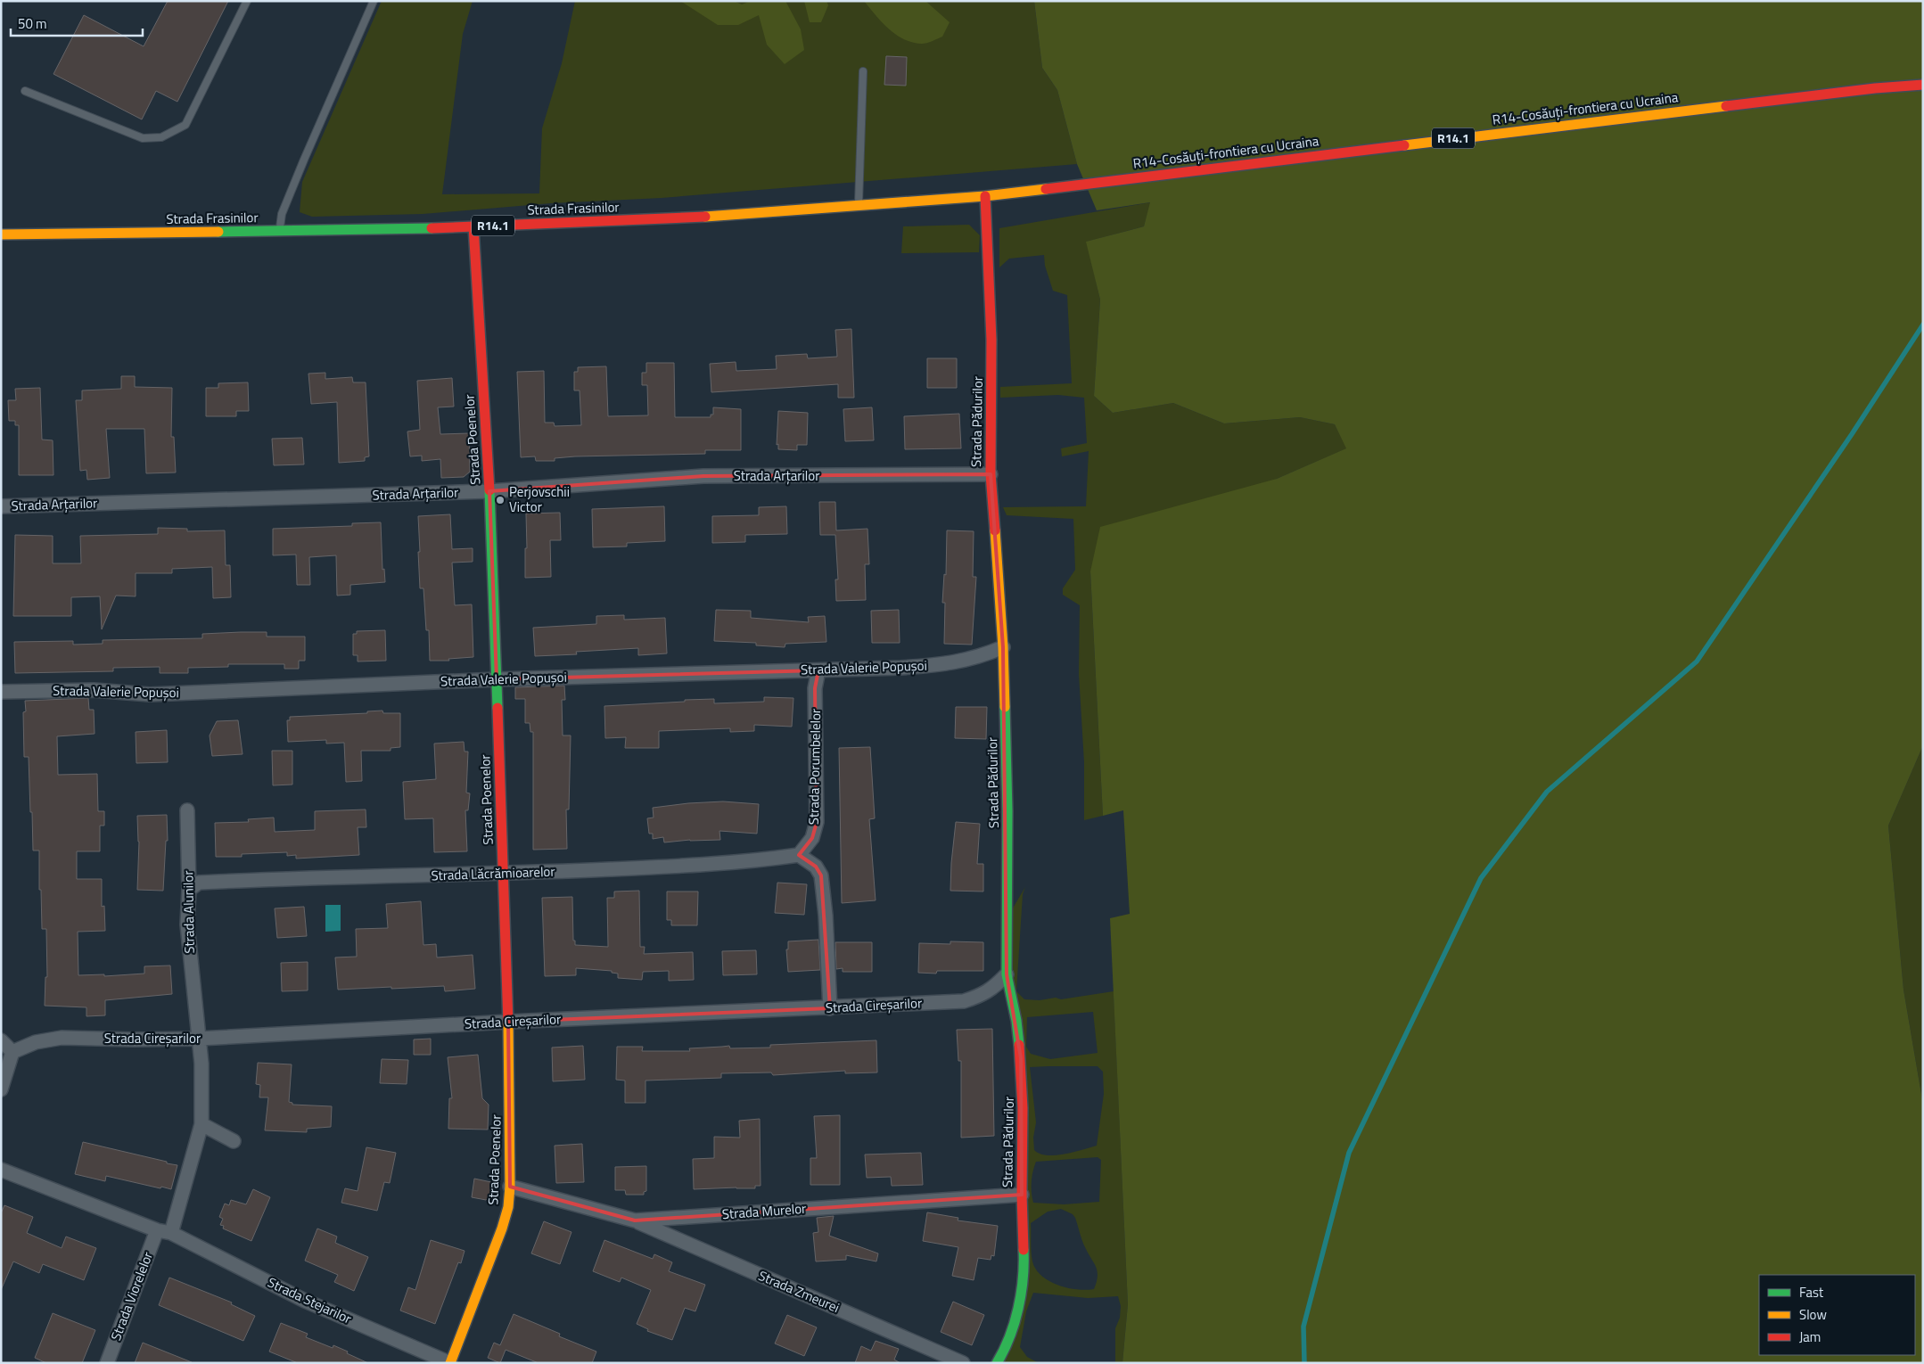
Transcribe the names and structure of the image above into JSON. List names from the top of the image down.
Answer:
{
  "streets": {
    "street": [
      "R14-Cosăuți-frontiera cu Ucraina",
      "R14.1",
      "Strada Frasinilor",
      "Strada Pădurilor",
      "Strada Poenelor",
      "Strada Arțarilor",
      "Strada Valerie Popușoi",
      "Strada Porumbelelor",
      "Strada Lăcrămioarelor",
      "Strada Alunilor",
      "Strada Cireșarilor",
      "Strada Murelor",
      "Strada Zmeurei",
      "Strada Viorelelor",
      "Strada Stejarilor"
    ]
  },
  "crossings": [
    ["R14-Cosăuți-frontiera cu Ucraina", "Strada Frasinilor"],
    ["R14-Cosăuți-frontiera cu Ucraina", "Strada Pădurilor"],
    ["Strada Frasinilor", "Strada Pădurilor"],
    ["Strada Frasinilor", "Strada Poenelor"],
    ["Strada Pădurilor", "Strada Arțarilor"],
    ["Strada Pădurilor", "Strada Valerie Popușoi"],
    ["Strada Pădurilor", "Strada Cireșarilor"],
    ["Strada Pădurilor", "Strada Murelor"],
    ["Strada Poenelor", "Strada Arțarilor"],
    ["Strada Poenelor", "Strada Valerie Popușoi"],
    ["Strada Poenelor", "Strada Lăcrămioarelor"],
    ["Strada Poenelor", "Strada Cireșarilor"],
    ["Strada Poenelor", "Strada Murelor"],
    ["Strada Poenelor", "Strada Stejarilor"],
    ["Strada Valerie Popușoi", "Strada Porumbelelor"],
    ["Strada Porumbelelor", "Strada Lăcrămioarelor"],
    ["Strada Lăcrămioarelor", "Strada Alunilor"],
    ["Strada Alunilor", "Strada Cireșarilor"],
    ["Strada Murelor", "Strada Zmeurei"],
    ["Strada Viorelelor", "Strada Stejarilor"]
  ],
  "places": ["Perjovschii Victor"],
  "legend": ["Fast", "Slow", "Jam"],
  "scale_bar": "50 m"
}
